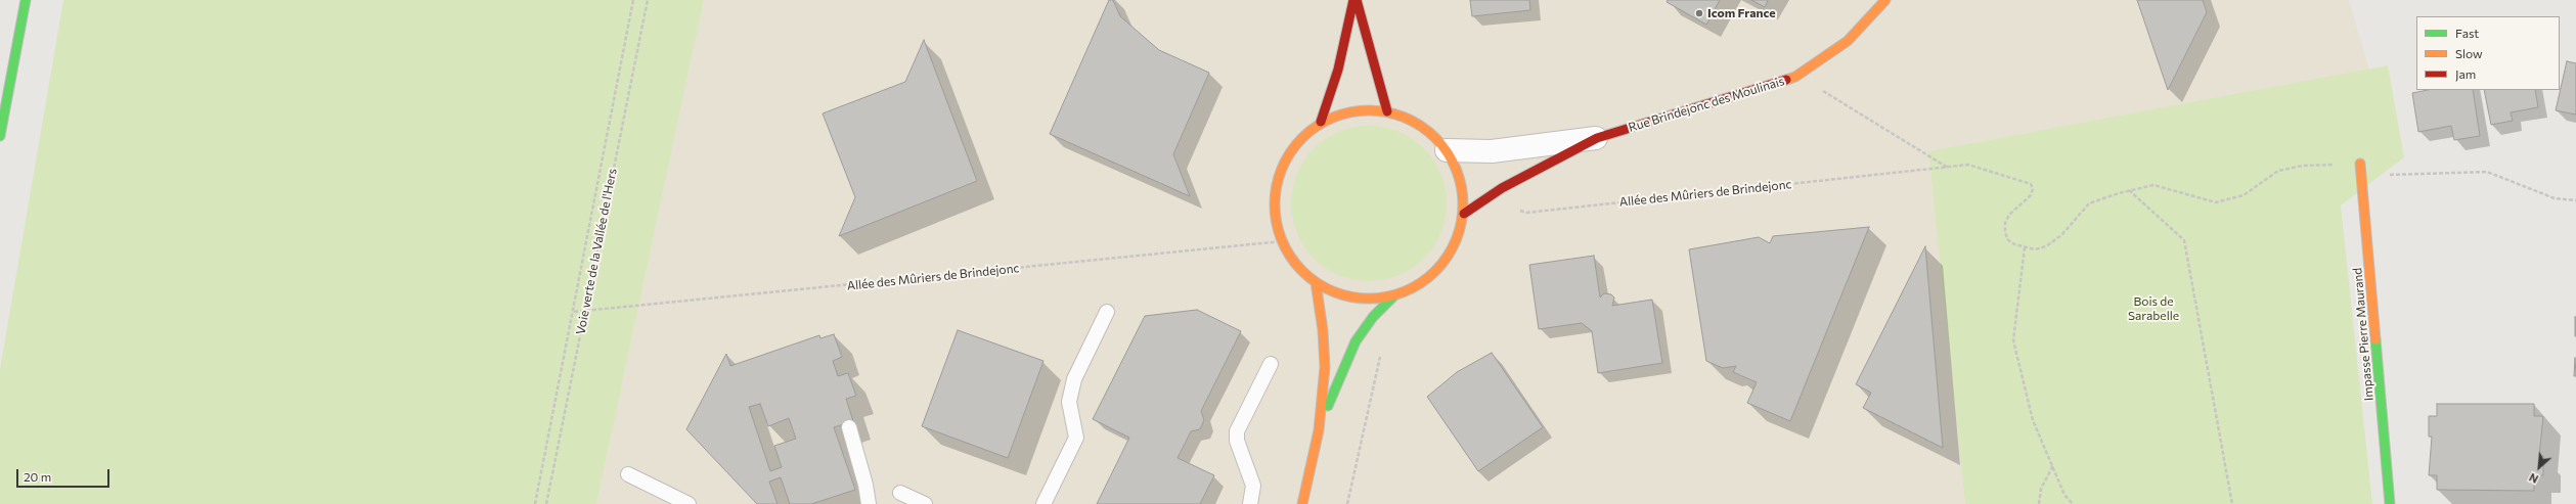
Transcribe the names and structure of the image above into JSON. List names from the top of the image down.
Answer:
{
  "streets": {
    "main road": ["Rue Brindejonc des Moulinais", "Impasse Pierre Maurand"],
    "path": ["Allée des Mûriers de Brindejonc", "Voie verte de la Vallée de l'Hers"]
  },
  "crossings": [
    ["Allée des Mûriers de Brindejonc", "Voie verte de la Vallée de l'Hers"]
  ],
  "parks": ["Bois de Sarabelle"],
  "places": ["Icom France"],
  "legend": ["Fast", "Slow", "Jam"],
  "scale_bar": "20 m",
  "north": "bottom left"
}
